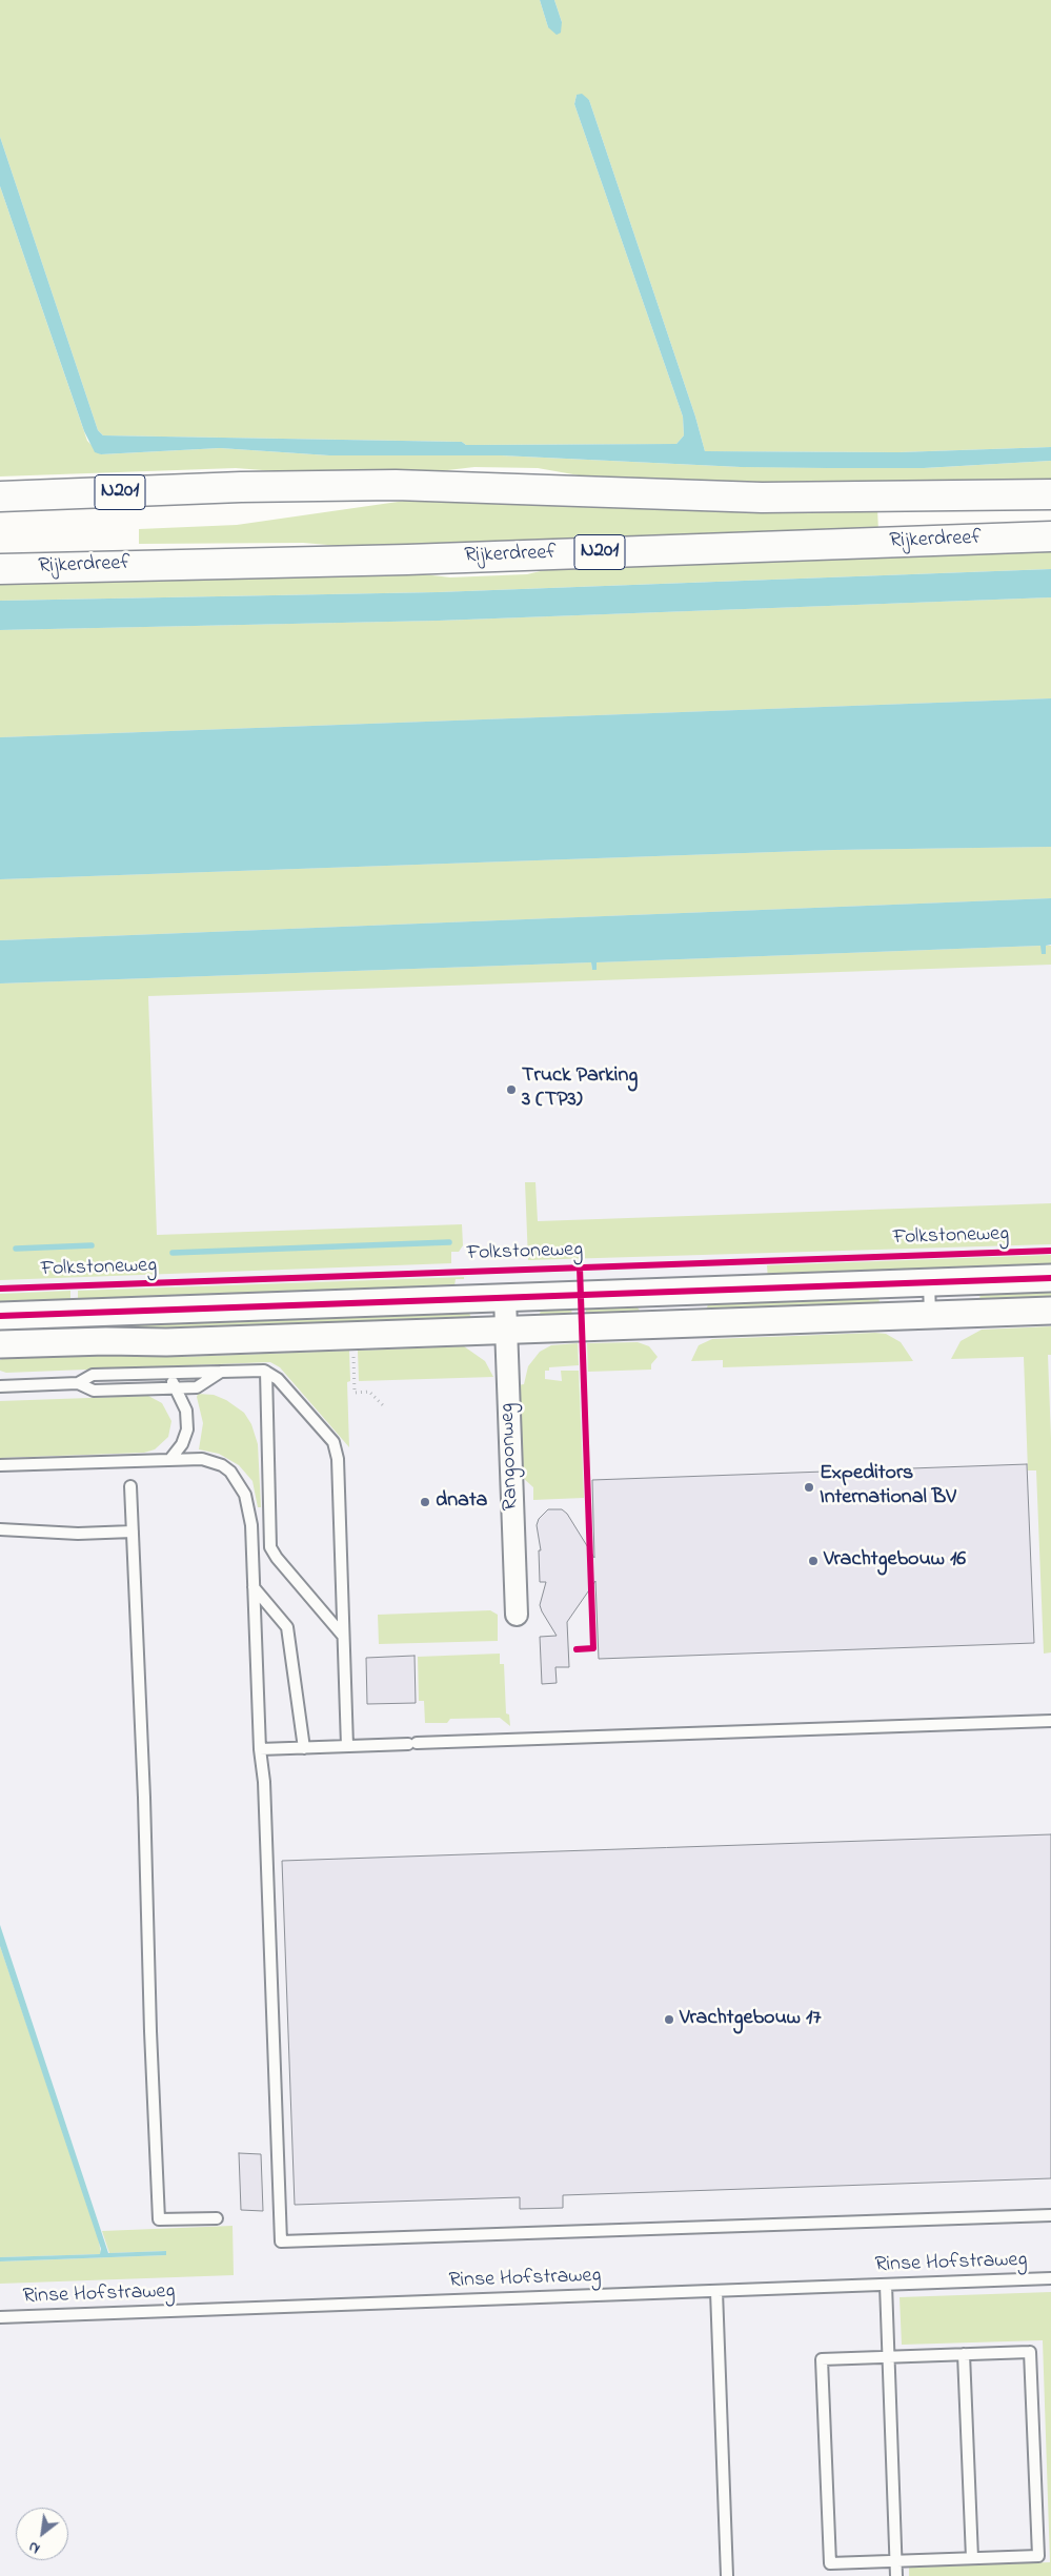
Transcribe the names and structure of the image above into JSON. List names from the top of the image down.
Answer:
{
  "streets": {
    "highway": ["N201", "Rijkerdreef"],
    "street": ["Folkstoneweg", "Rangoonweg"],
    "lane": ["Rinse Hofstraweg"]
  },
  "crossings": [
    ["Folkstoneweg", "Rangoonweg"]
  ],
  "places": [
    "Truck Parking 3 (TP3)",
    "Expeditors International BV",
    "dnata",
    "Vrachtgebouw 16",
    "Vrachtgebouw 17"
  ],
  "north": "bottom left"
}
